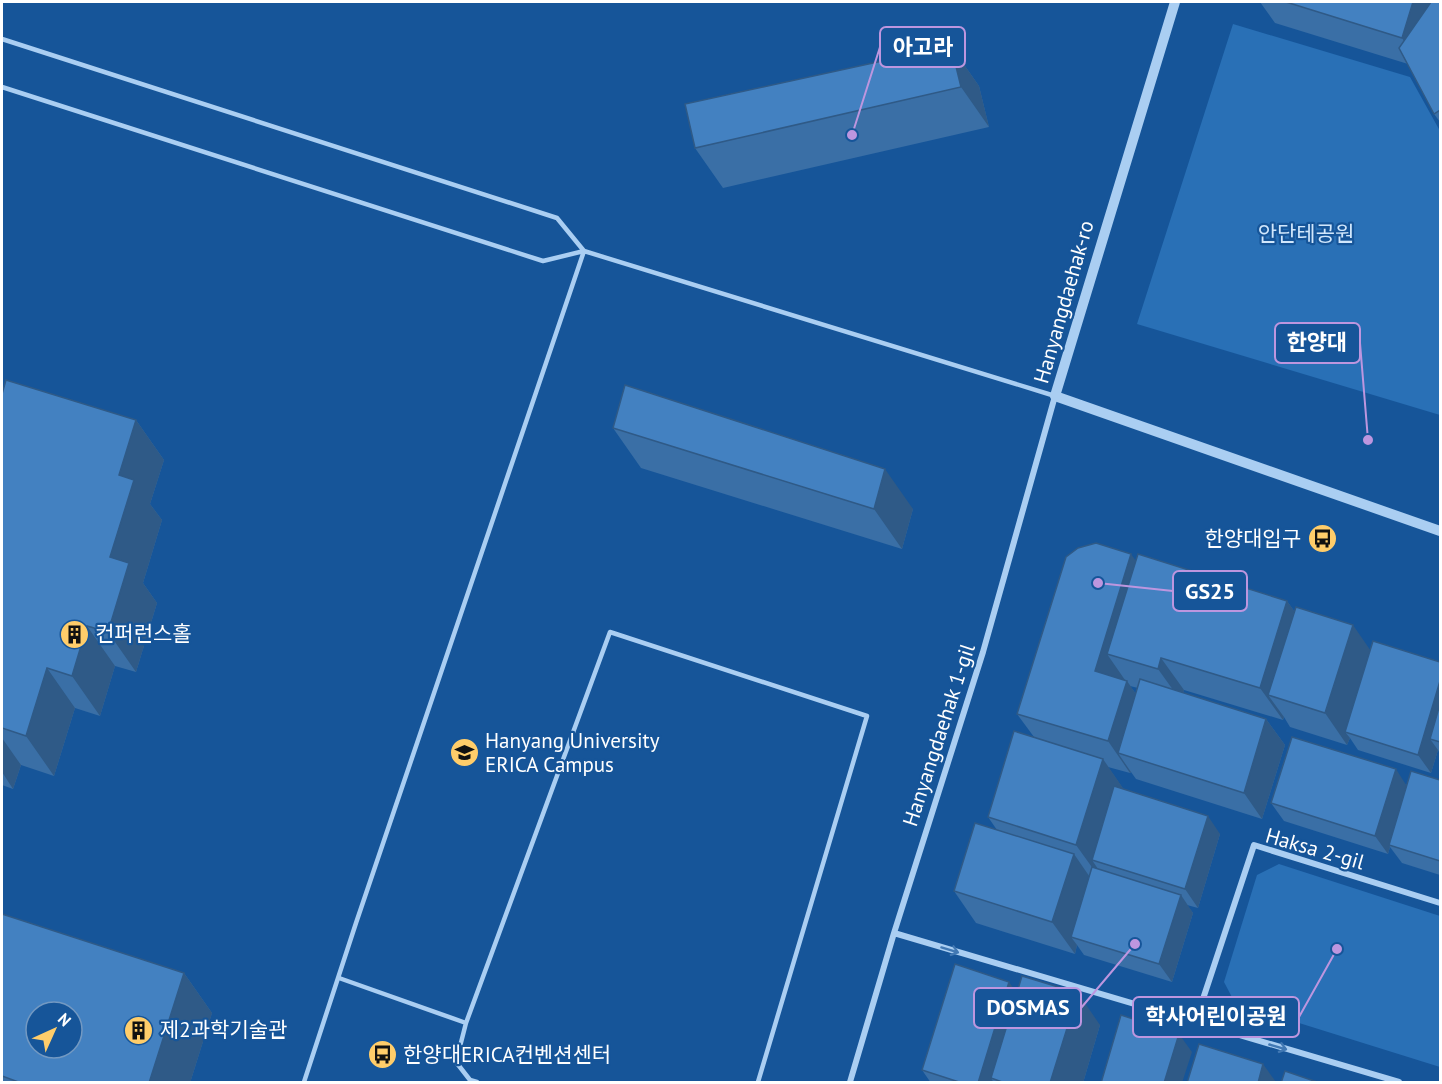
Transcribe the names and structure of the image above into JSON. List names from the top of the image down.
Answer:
{
  "streets": {
    "street": ["Hanyangdaehak-ro", "Hanyangdaehak 1-gil", "Haksa 2-gil"]
  },
  "crossings": [
    ["Hanyangdaehak-ro", "Hanyangdaehak 1-gil"]
  ],
  "parks": ["안단테공원"],
  "places": {
    "other": [
      "아고라",
      "한양대",
      "GS25",
      "DOSMAS",
      "학사어린이공원"
    ],
    "bus stop": ["한양대입구", "한양대ERICA컨벤션센터"],
    "building": ["컨퍼런스홀", "제2과학기술관"],
    "school or university": ["Hanyang University ERICA Campus"]
  },
  "north": "top right"
}
